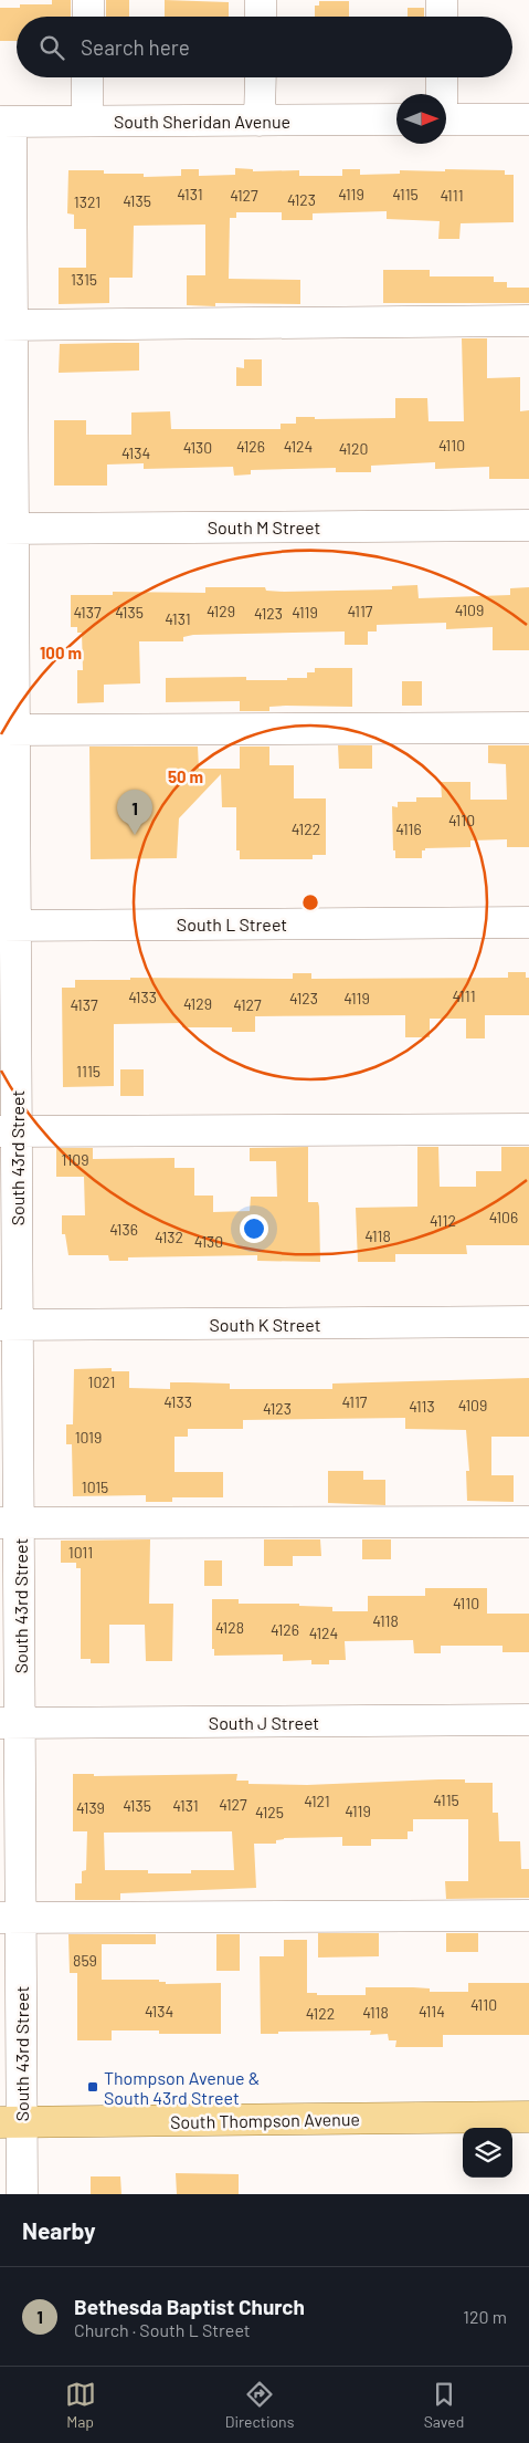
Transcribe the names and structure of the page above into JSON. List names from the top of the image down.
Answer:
{
  "streets": {
    "main road": ["South Thompson Avenue"],
    "street": [
      "South Sheridan Avenue",
      "South M Street",
      "South L Street",
      "South 43rd Street",
      "South K Street",
      "South J Street"
    ]
  },
  "crossings": [
    ["South Sheridan Avenue", "South 43rd Street"],
    ["South M Street", "South 43rd Street"],
    ["South L Street", "South 43rd Street"],
    ["South 43rd Street", "South K Street"],
    ["South 43rd Street", "South J Street"],
    ["South 43rd Street", "South Thompson Avenue"]
  ],
  "places": {
    "transit": ["Thompson Avenue & South 43rd Street"]
  },
  "house_numbers": [
    "4131",
    "4119",
    "4115",
    "4127",
    "4111",
    "4123",
    "4135",
    "1321",
    "1315",
    "4110",
    "4126",
    "4124",
    "4130",
    "4120",
    "4134",
    "4109",
    "4129",
    "4117",
    "4137",
    "4135",
    "4119",
    "4123",
    "4131",
    "4110",
    "4122",
    "4116",
    "4111",
    "4133",
    "4123",
    "4119",
    "4129",
    "4137",
    "4127",
    "1115",
    "1109",
    "4106",
    "4112",
    "4136",
    "4118",
    "4132",
    "4130",
    "1021",
    "4133",
    "4117",
    "4109",
    "4113",
    "4123",
    "1019",
    "1015",
    "1011",
    "4110",
    "4118",
    "4128",
    "4126",
    "4124",
    "4115",
    "4121",
    "4127",
    "4135",
    "4131",
    "4139",
    "4119",
    "4125",
    "859",
    "4110",
    "4134",
    "4114",
    "4118",
    "4122"
  ],
  "north": "right",
  "page": {
    "search": "Search here",
    "pins": "1",
    "heading": "Nearby",
    "list": [
      {
        "mark": "1",
        "name": "Bethesda Baptist Church",
        "note": "Church · South L Street",
        "value": "120 m"
      }
    ],
    "nav": ["Map", "Directions", "Saved"]
  },
  "rings": ["100 m", "50 m"]
}
